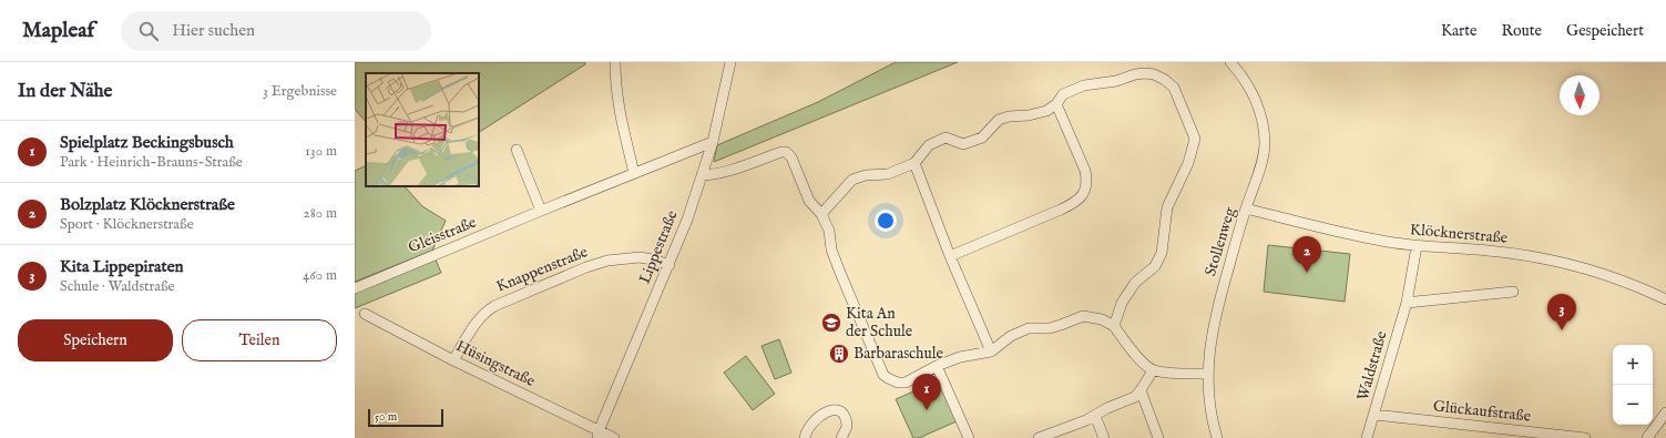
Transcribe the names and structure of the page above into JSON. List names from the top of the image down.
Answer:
{
  "streets": {
    "street": [
      "Klöcknerstraße",
      "Gleisstraße",
      "Stollenweg",
      "Lippestraße",
      "Knappenstraße",
      "Hüsingstraße",
      "Waldstraße",
      "Glückaufstraße"
    ]
  },
  "crossings": [
    ["Klöcknerstraße", "Stollenweg"],
    ["Klöcknerstraße", "Waldstraße"],
    ["Gleisstraße", "Lippestraße"],
    ["Lippestraße", "Knappenstraße"],
    ["Lippestraße", "Hüsingstraße"],
    ["Knappenstraße", "Hüsingstraße"],
    ["Waldstraße", "Glückaufstraße"]
  ],
  "places": {
    "school or university": ["Kita An der Schule"],
    "building": ["Barbaraschule"]
  },
  "scale_bar": "50 m",
  "north": "bottom",
  "page": {
    "header": "Mapleaf",
    "search": "Hier suchen",
    "nav": ["Karte", "Route", "Gespeichert"],
    "heading": ["In der Nähe", "3 Ergebnisse"],
    "list": [
      {
        "mark": "1",
        "name": "Spielplatz Beckingsbusch",
        "note": "Park · Heinrich-Brauns-Straße",
        "value": "130 m"
      },
      {
        "mark": "2",
        "name": "Bolzplatz Klöcknerstraße",
        "note": "Sport · Klöcknerstraße",
        "value": "280 m"
      },
      {
        "mark": "3",
        "name": "Kita Lippepiraten",
        "note": "Schule · Waldstraße",
        "value": "460 m"
      }
    ],
    "pins": ["2", "3", "1"],
    "buttons": ["Speichern", "Teilen"],
    "map_buttons": ["+", "−"],
    "scale": "50 m"
  }
}
